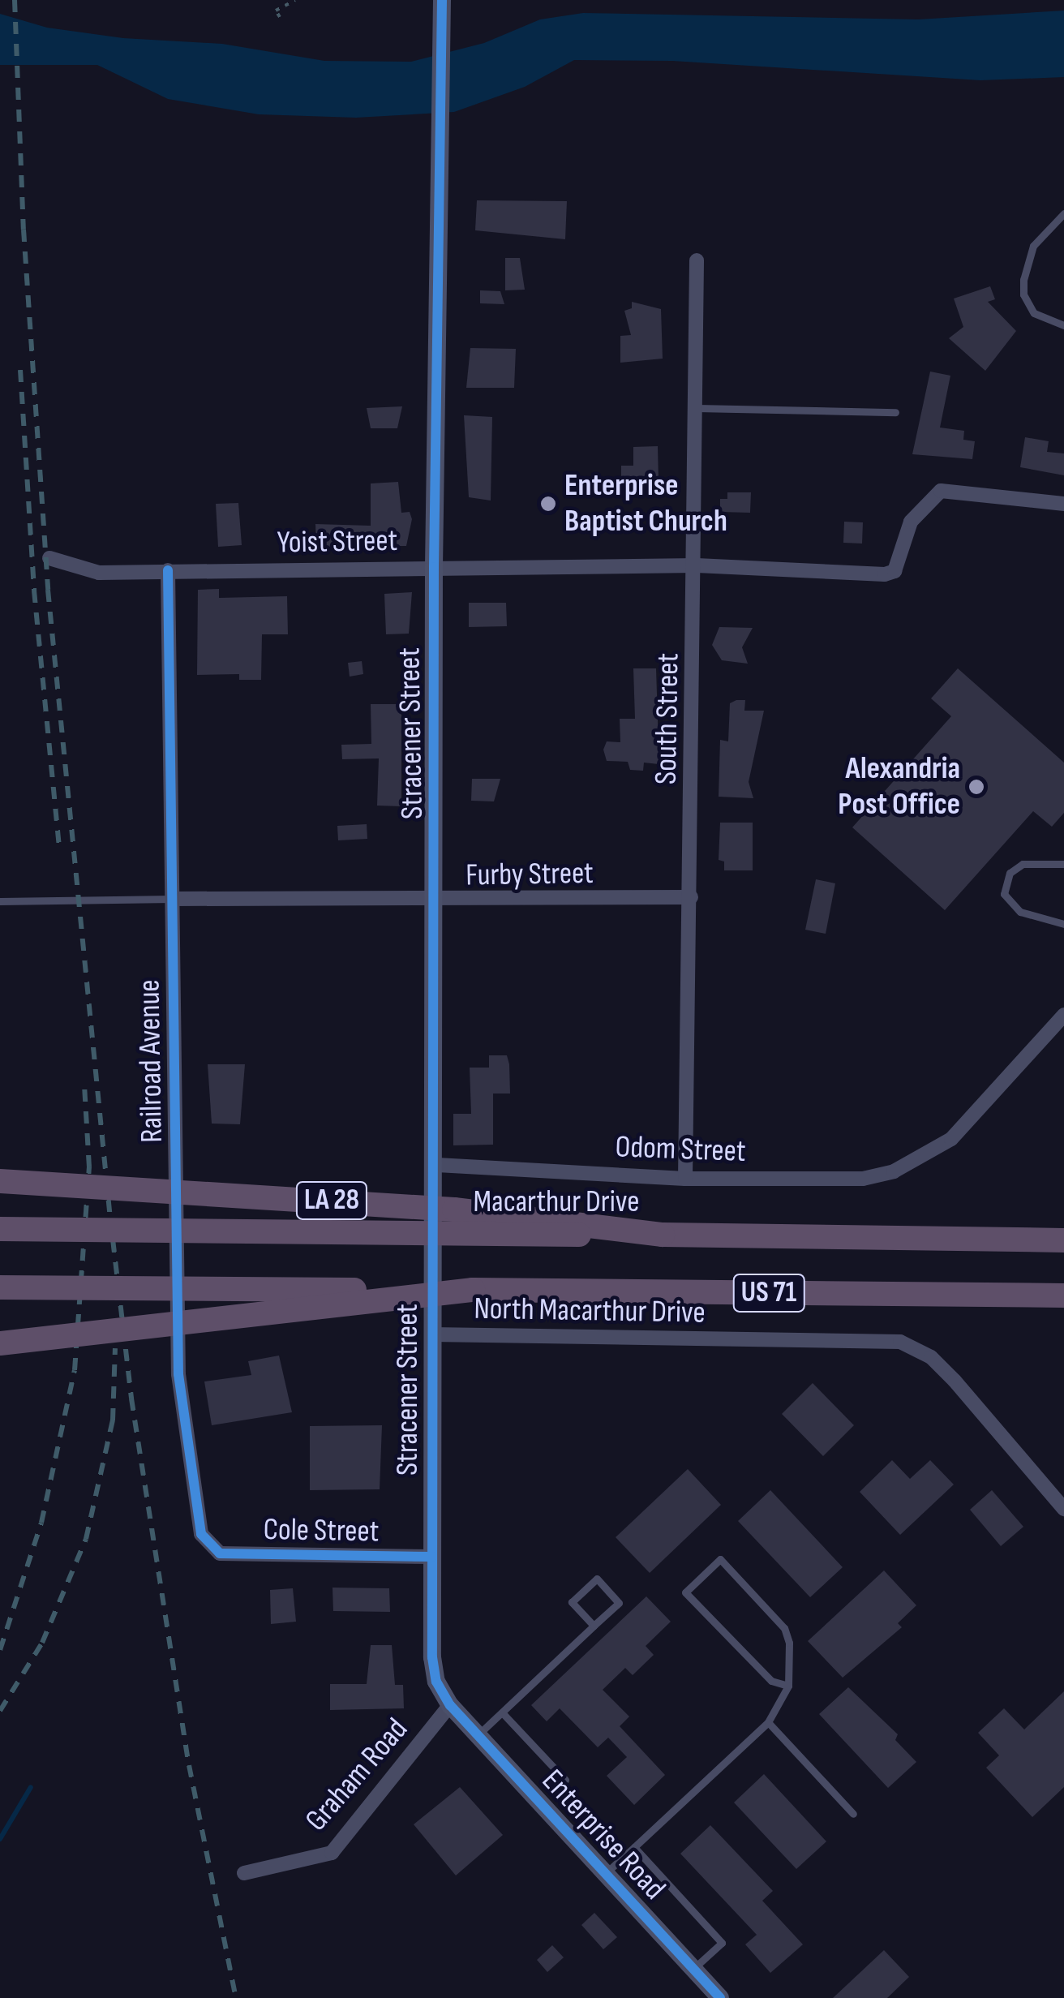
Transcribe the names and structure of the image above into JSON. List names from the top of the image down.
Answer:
{
  "streets": {
    "highway": ["LA 28", "Macarthur Drive", "US 71"],
    "street": [
      "Yoist Street",
      "South Street",
      "Stracener Street",
      "Furby Street",
      "Railroad Avenue",
      "Odom Street",
      "North Macarthur Drive",
      "Cole Street",
      "Graham Road",
      "Enterprise Road"
    ]
  },
  "crossings": [
    ["Yoist Street", "South Street"],
    ["Yoist Street", "Stracener Street"],
    ["Yoist Street", "Railroad Avenue"],
    ["South Street", "Furby Street"],
    ["South Street", "Odom Street"],
    ["Stracener Street", "Furby Street"],
    ["Stracener Street", "Odom Street"],
    ["Stracener Street", "North Macarthur Drive"],
    ["Stracener Street", "Cole Street"],
    ["Stracener Street", "Graham Road"],
    ["Stracener Street", "Enterprise Road"],
    ["Furby Street", "Railroad Avenue"],
    ["Railroad Avenue", "Cole Street"],
    ["LA 28", "Macarthur Drive"],
    ["Graham Road", "Enterprise Road"]
  ],
  "places": ["Enterprise Baptist Church", "Alexandria Post Office"]
}
